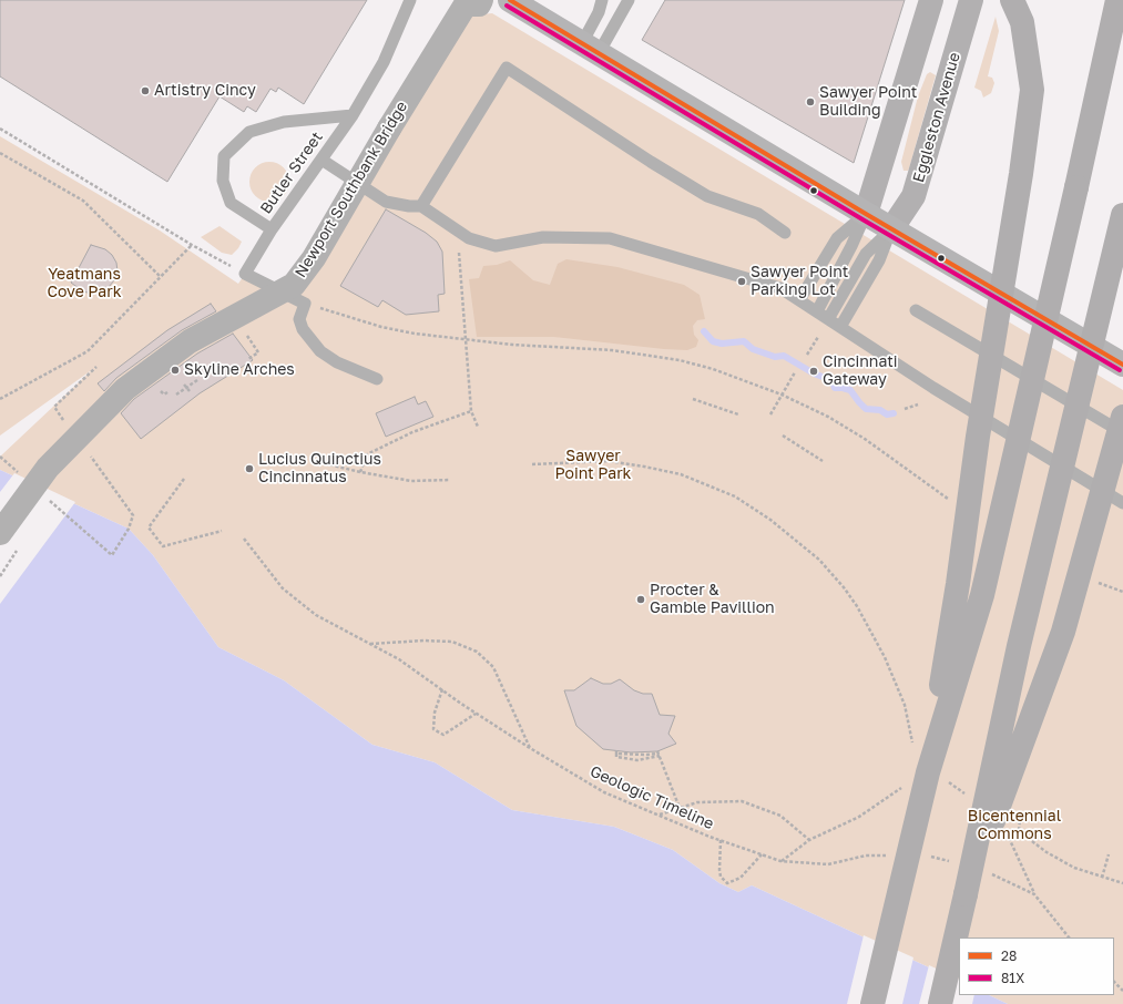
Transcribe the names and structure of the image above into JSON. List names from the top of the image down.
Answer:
{
  "streets": {
    "main road": ["Eggleston Avenue"],
    "street": ["Newport Southbank Bridge"],
    "lane": ["Butler Street"],
    "path": ["Geologic Timeline"]
  },
  "parks": ["Yeatmans Cove Park", "Sawyer Point Park", "Bicentennial Commons"],
  "places": [
    "Artistry Cincy",
    "Sawyer Point Building",
    "Sawyer Point Parking Lot",
    "Skyline Arches",
    "Cincinnati Gateway",
    "Lucius Quinctius Cincinnatus",
    "Procter & Gamble Pavillion"
  ],
  "lines": ["transit line 28", "transit line 81X"],
  "legend": ["28", "81X"]
}
